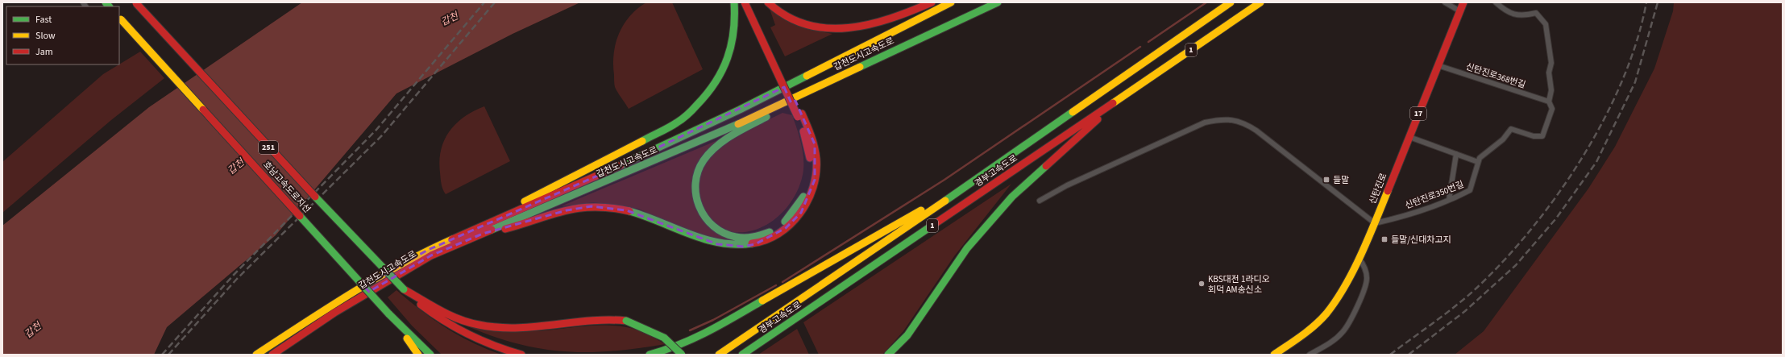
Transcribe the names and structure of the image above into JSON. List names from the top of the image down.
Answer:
{
  "streets": {
    "main road": [
      "1",
      "갑천도시고속도로",
      "17",
      "251",
      "경부고속도로",
      "호남고속도로지선",
      "신탄진로"
    ],
    "street": ["신탄진로368번길", "신탄진로350번길"]
  },
  "crossings": [
    ["신탄진로368번길", "신탄진로"],
    ["신탄진로368번길", "신탄진로350번길"],
    ["신탄진로", "신탄진로350번길"]
  ],
  "water": ["갑천"],
  "places": {
    "transit": ["들말", "들말/신대차고지"],
    "other": ["KBS대전 1라디오 회덕 AM송신소"]
  },
  "legend": ["Fast", "Slow", "Jam"]
}
